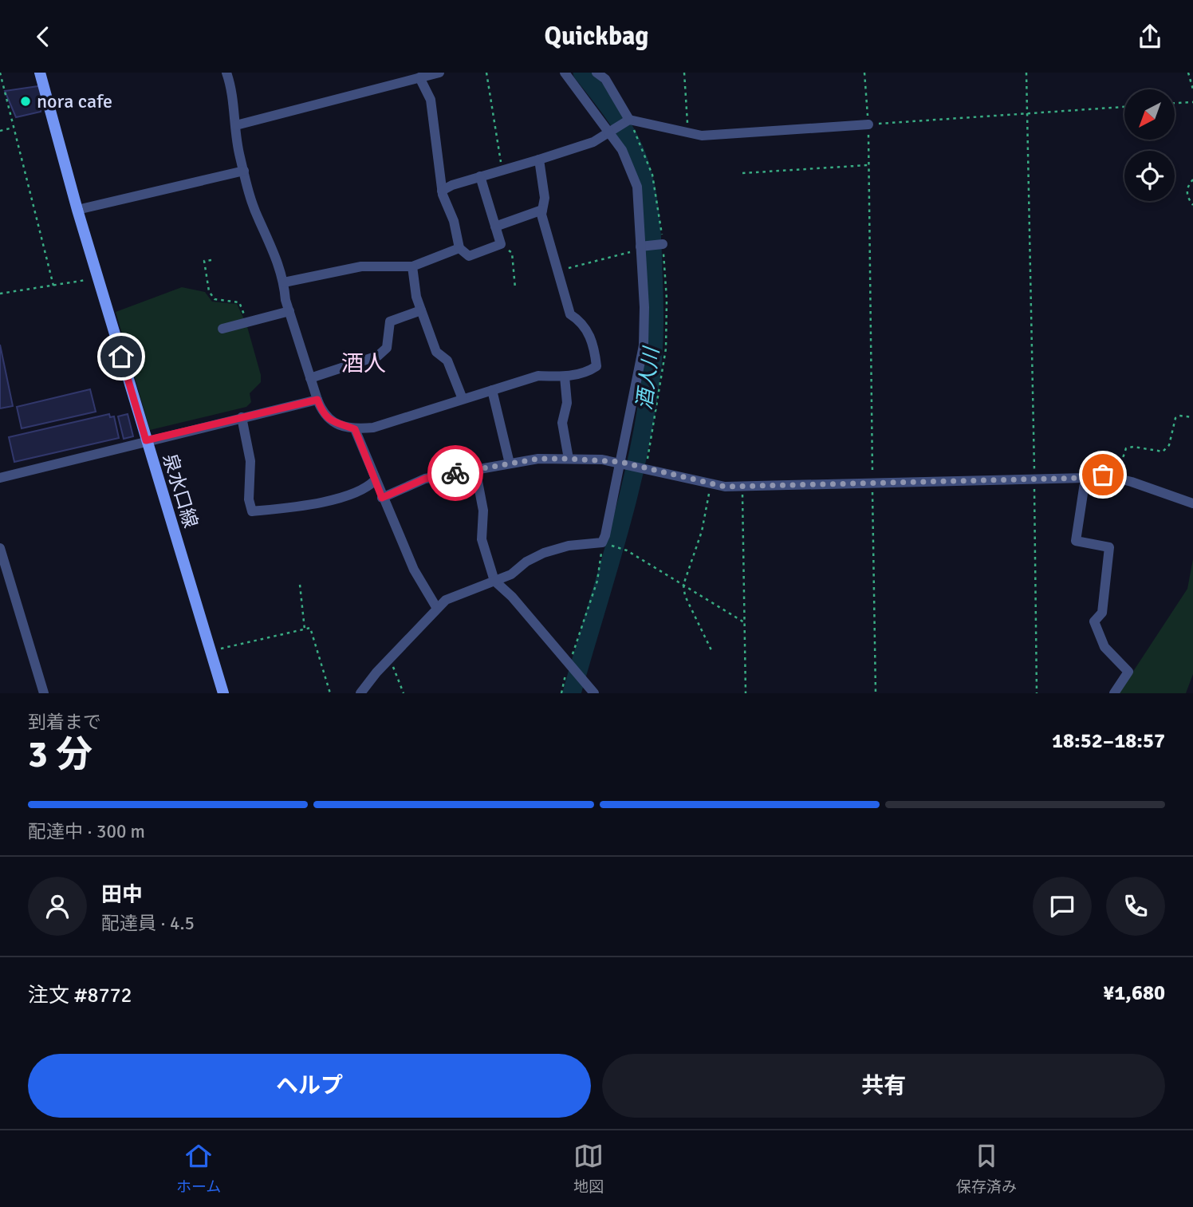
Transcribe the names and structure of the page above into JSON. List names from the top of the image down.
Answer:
{
  "streets": {
    "main road": ["泉水口線"]
  },
  "districts": ["酒人"],
  "water": ["酒人川"],
  "places": ["nora cafe"],
  "north": "bottom left",
  "page": {
    "header": "Quickbag",
    "heading": ["3 分", "到着まで", "18:52–18:57"],
    "panel": [
      "田中",
      "配達員 · 4.5",
      "注文 #8772",
      "¥1,680"
    ],
    "bar": "配達中 · 300 m",
    "buttons": ["ヘルプ", "共有"],
    "tabs": ["ホーム", "地図", "保存済み"]
  }
}
